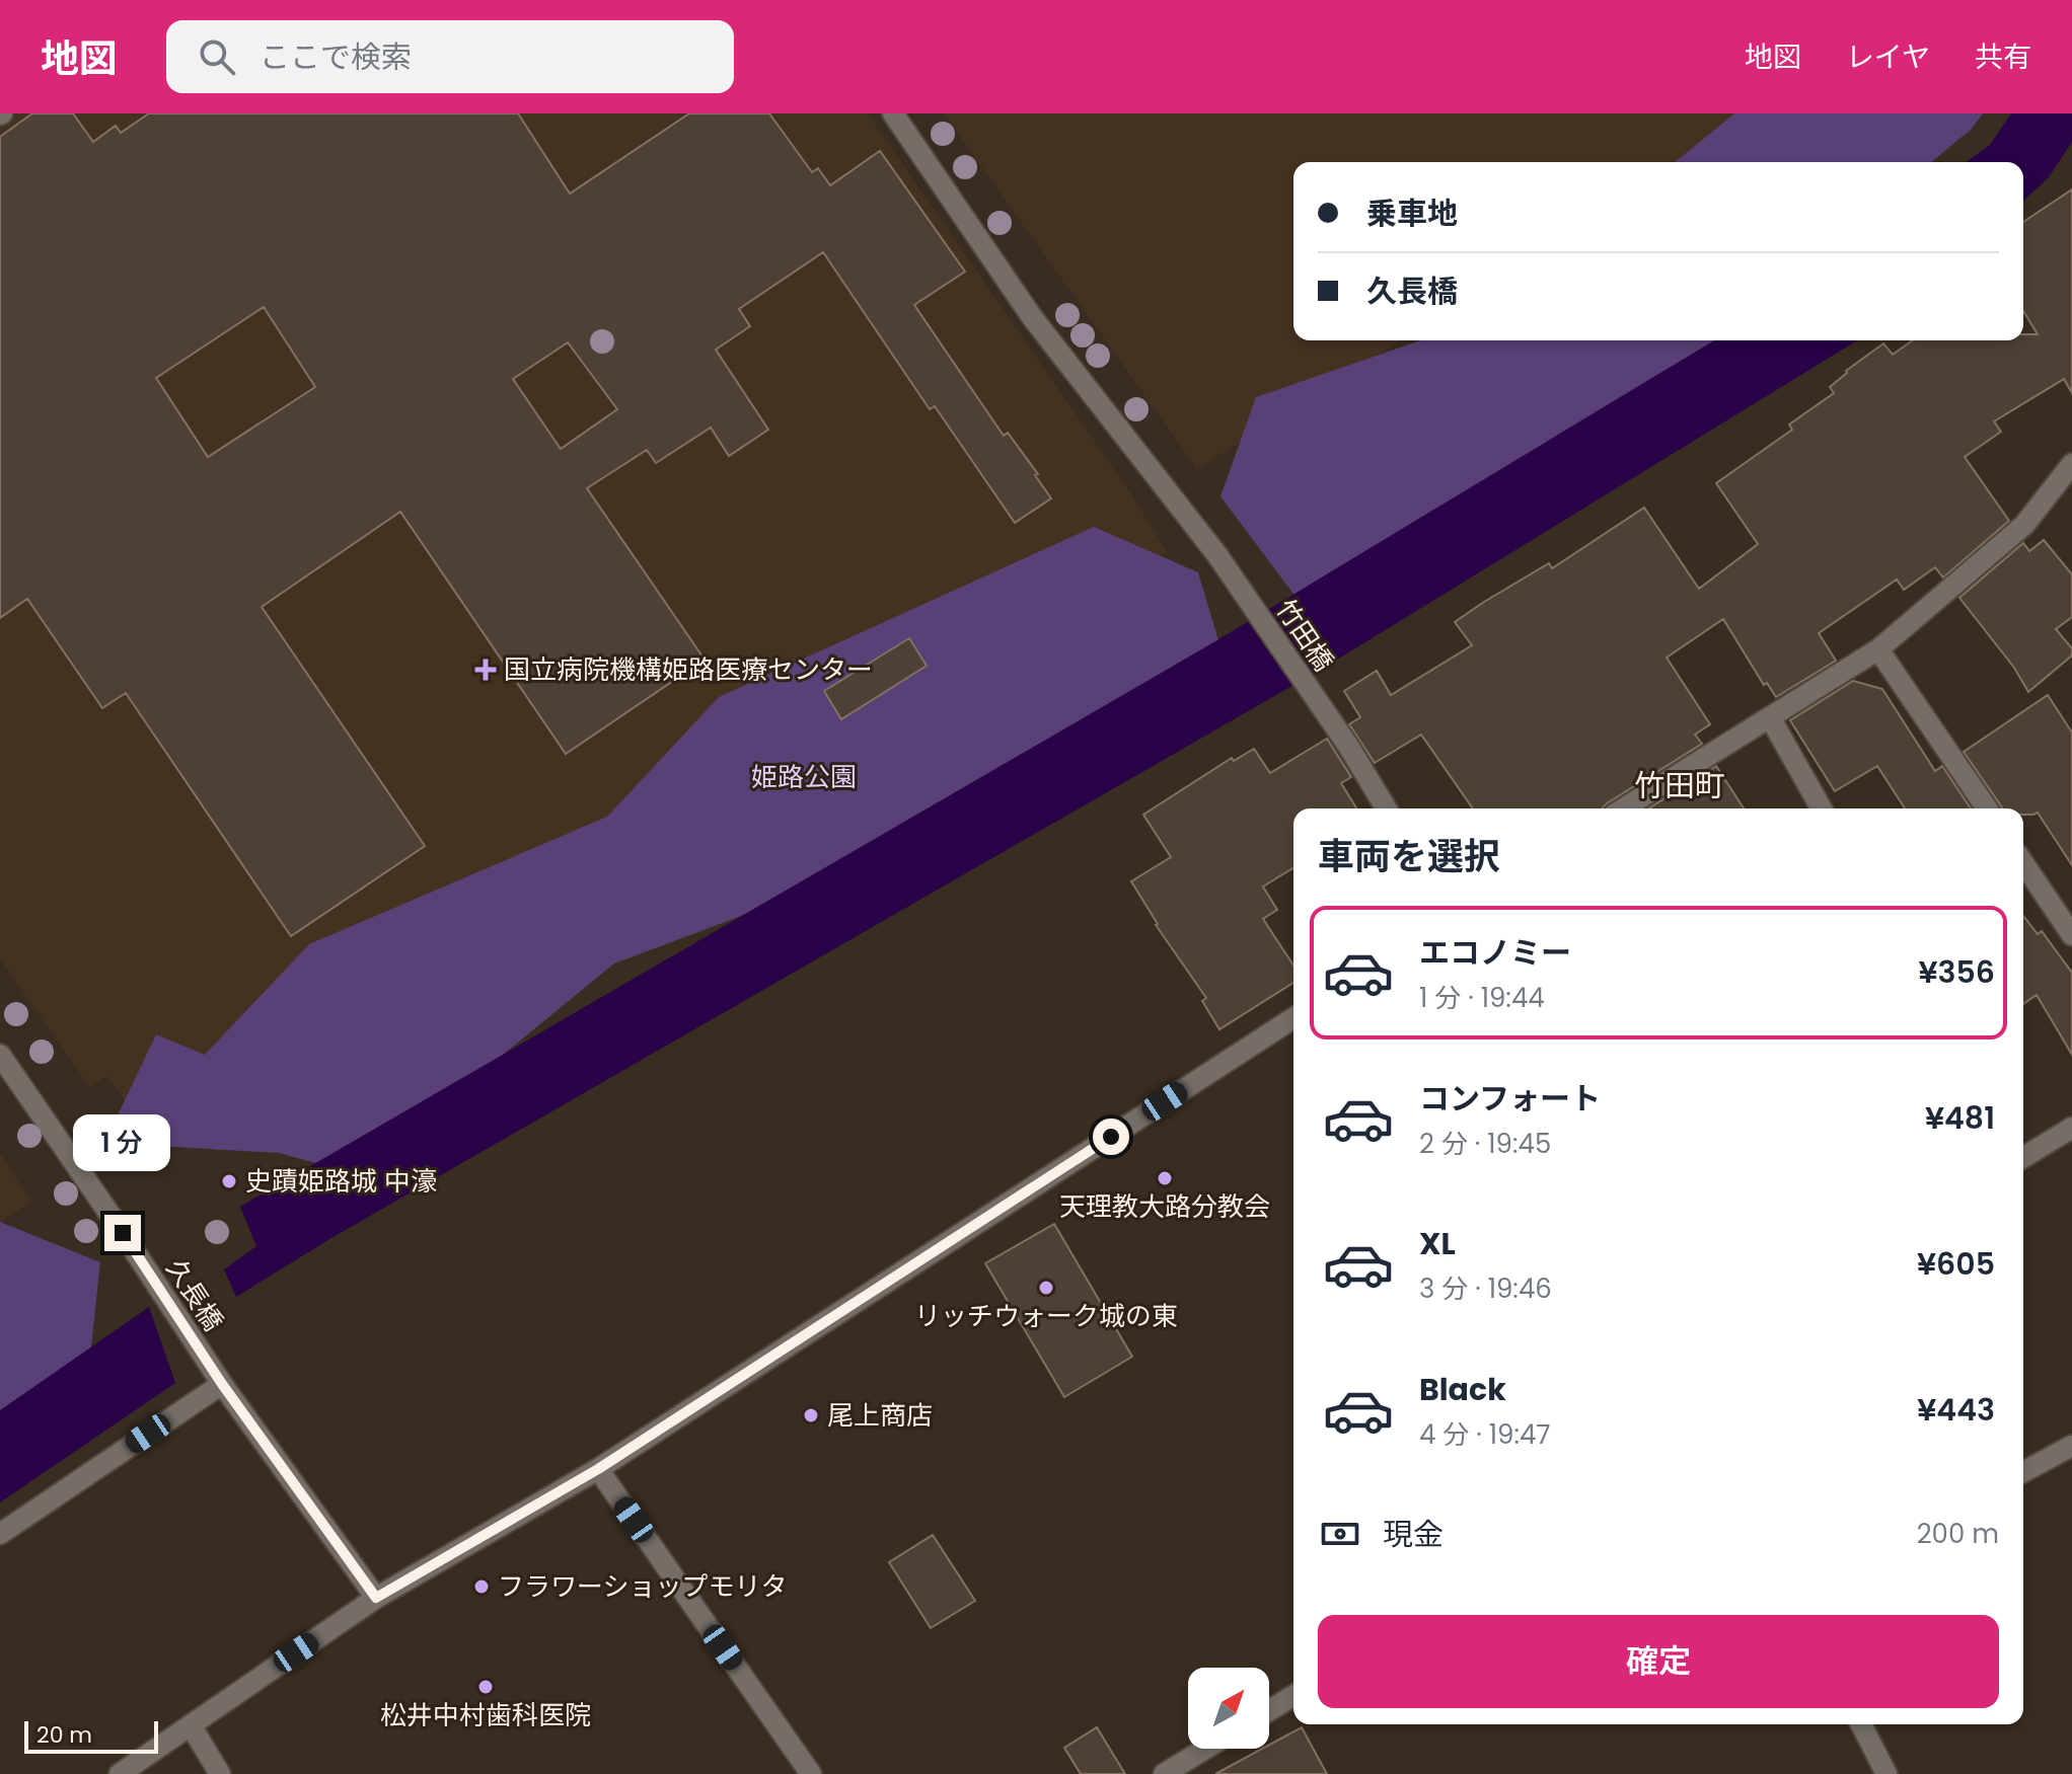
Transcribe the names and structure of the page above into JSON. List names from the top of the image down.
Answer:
{
  "streets": {
    "street": ["竹田橋", "久長橋"]
  },
  "districts": ["竹田町"],
  "parks": ["姫路公園"],
  "places": {
    "health": ["国立病院機構姫路医療センター"],
    "other": [
      "天理教大路分教会",
      "史蹟姫路城 中濠",
      "リッチウォーク城の東",
      "尾上商店",
      "フラワーショップモリタ",
      "松井中村歯科医院"
    ]
  },
  "scale_bar": "20 m",
  "north": "top right",
  "page": {
    "header": "地図",
    "search": "ここで検索",
    "nav": ["地図", "レイヤ", "共有"],
    "banner": ["乗車地", "久長橋"],
    "heading": "車両を選択",
    "list": [
      {
        "name": "エコノミー",
        "note": "1 分 · 19:44",
        "value": "¥356"
      },
      {
        "name": "コンフォート",
        "note": "2 分 · 19:45",
        "value": "¥481"
      },
      {
        "name": "XL",
        "note": "3 分 · 19:46",
        "value": "¥605"
      },
      {
        "name": "Black",
        "note": "4 分 · 19:47",
        "value": "¥443"
      }
    ],
    "bubble": "1 分",
    "pay": ["現金", "200 m"],
    "buttons": "確定",
    "scale": "20 m"
  }
}
